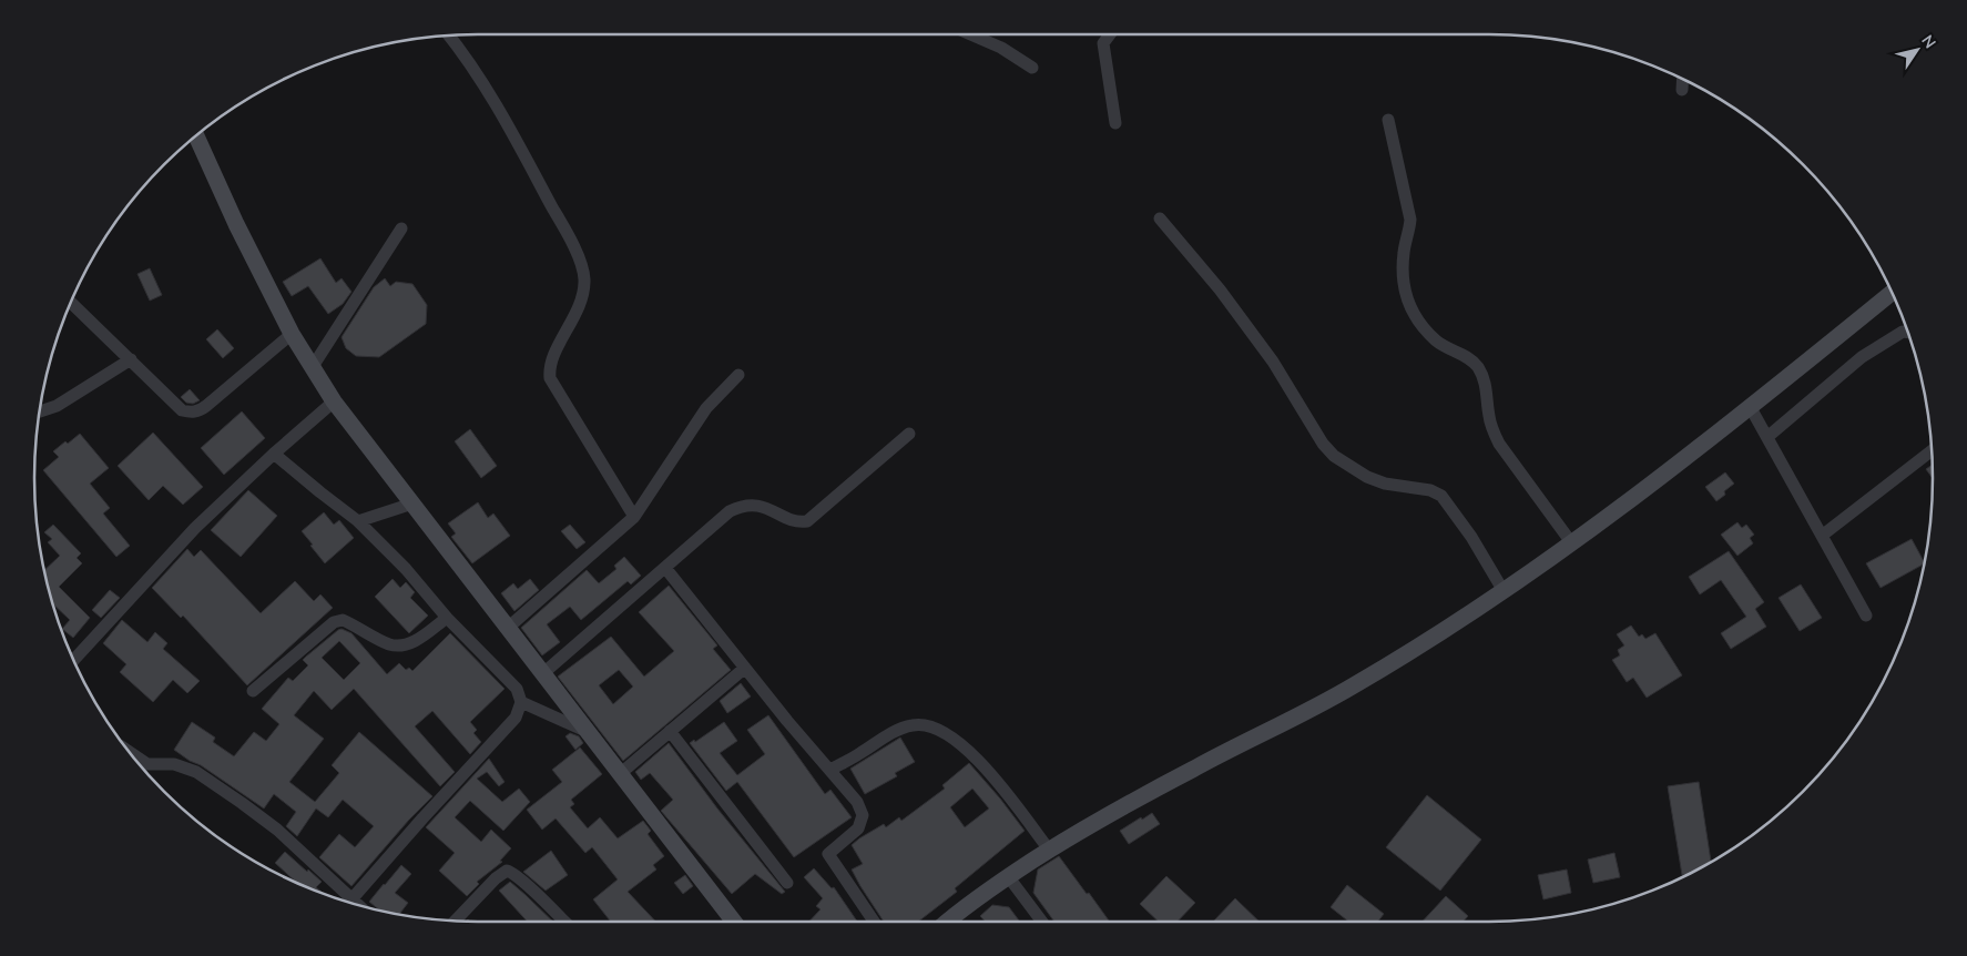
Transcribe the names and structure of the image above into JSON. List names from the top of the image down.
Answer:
{
  "north": "top right"
}
